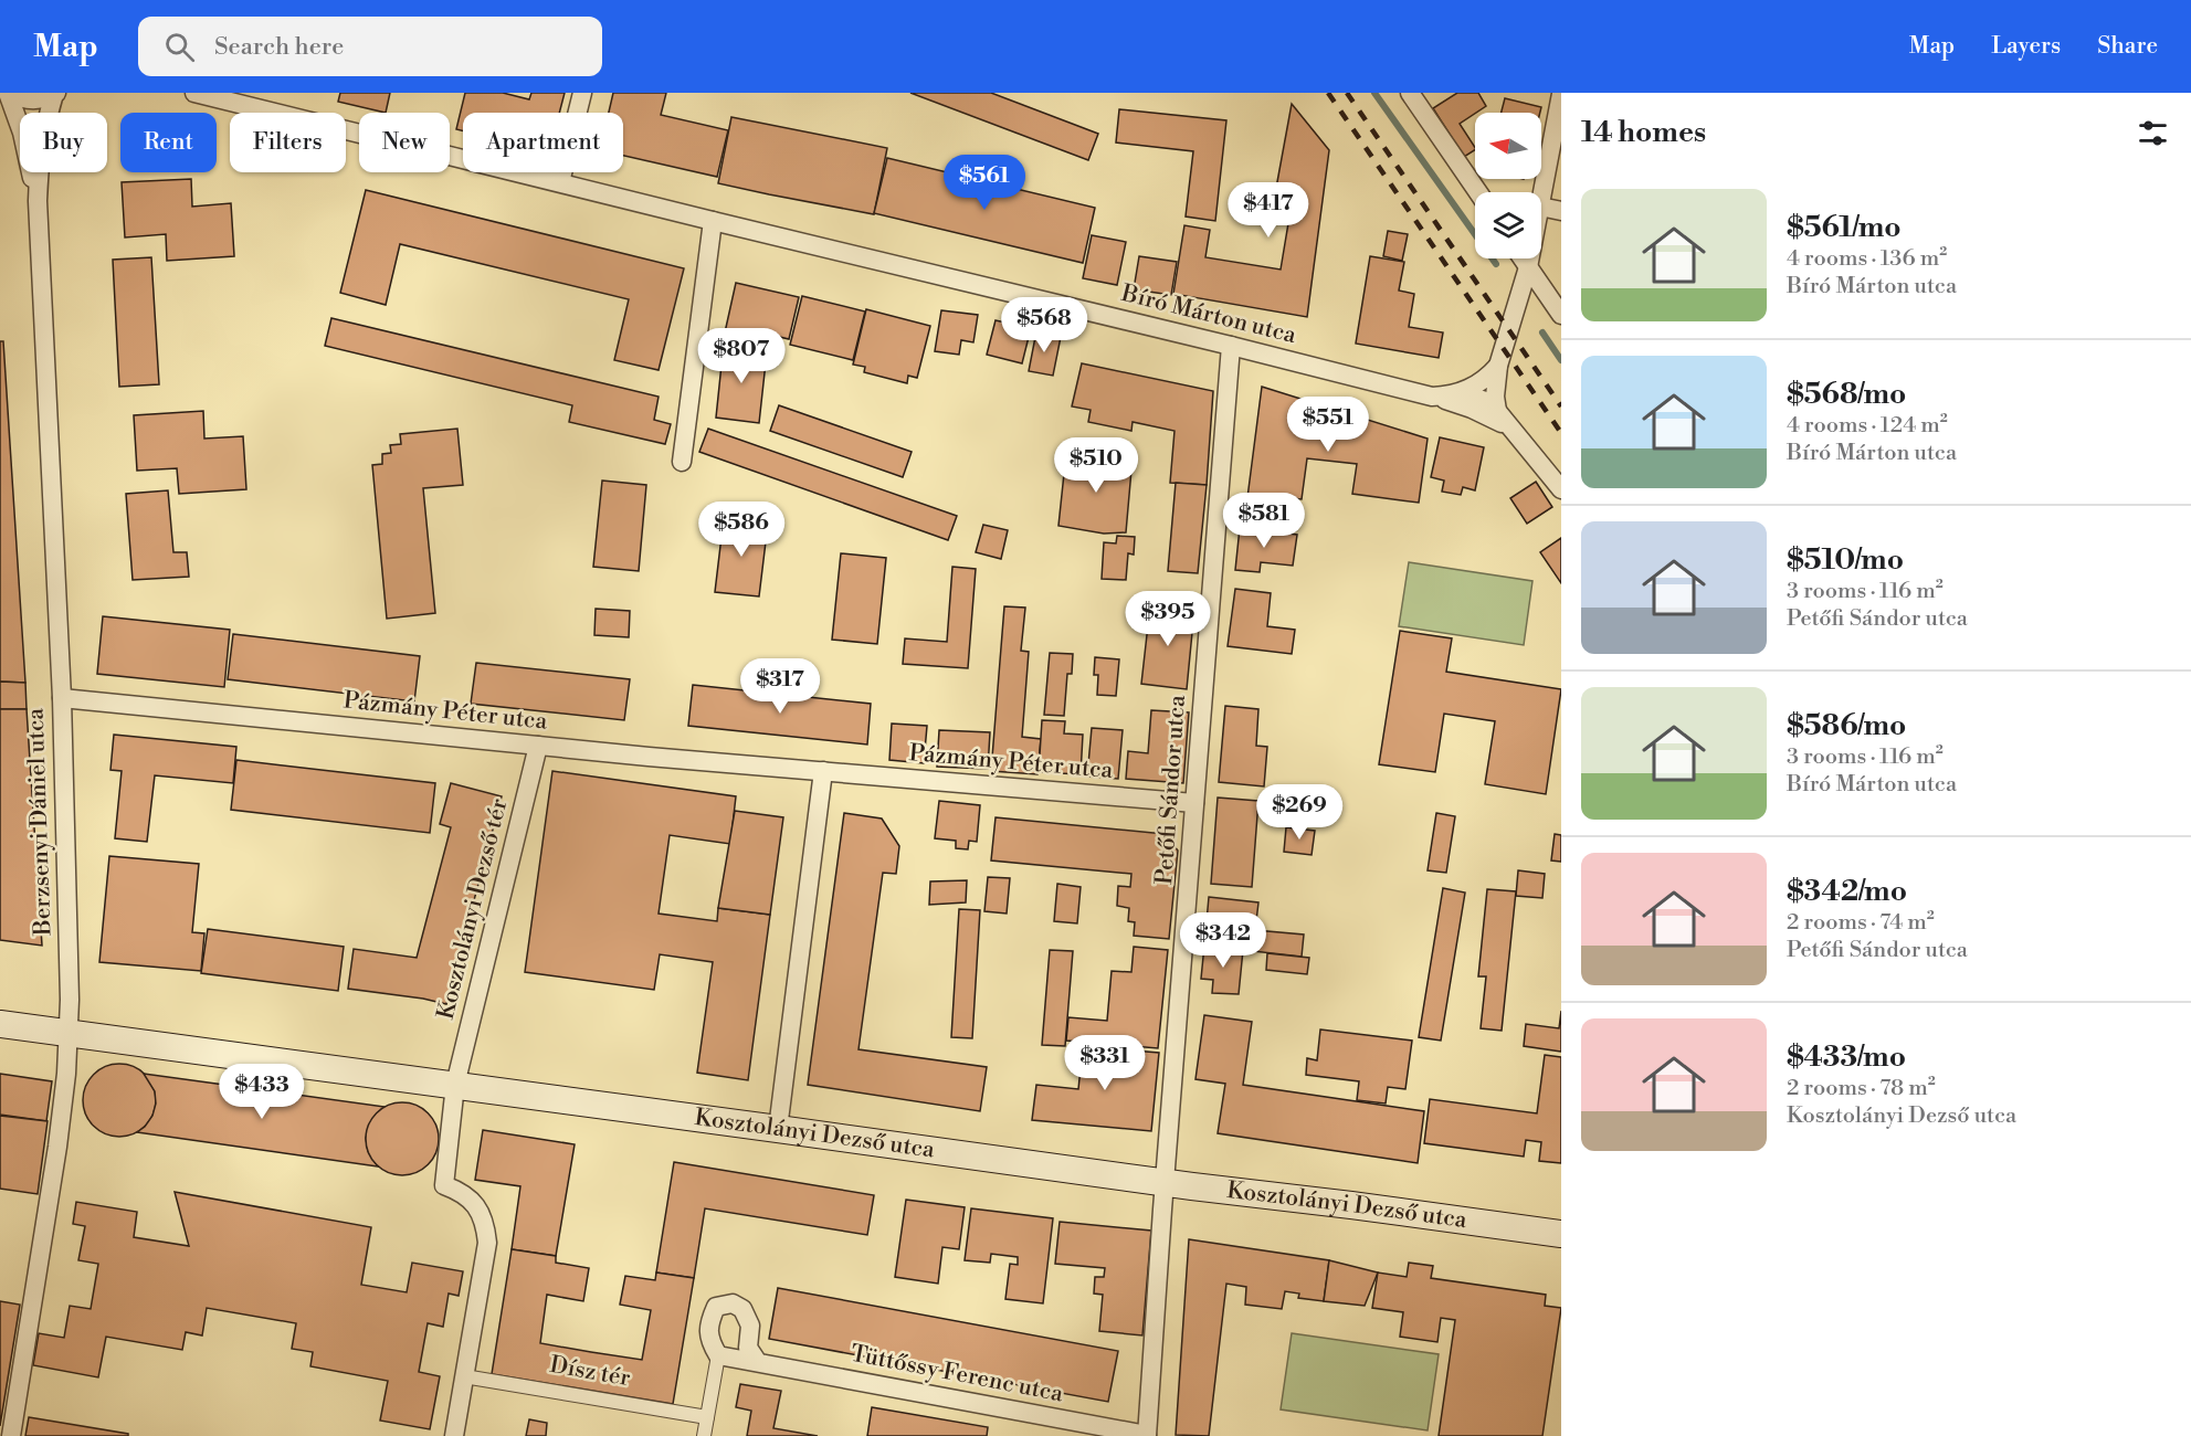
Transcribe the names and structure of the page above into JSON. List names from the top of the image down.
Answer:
{
  "streets": {
    "main road": ["Kosztolányi Dezső utca"],
    "street": [
      "Bíró Márton utca",
      "Pázmány Péter utca",
      "Petőfi Sándor utca",
      "Berzsenyi Dániel utca",
      "Kosztolányi Dezső tér",
      "Dísz tér",
      "Tüttőssy Ferenc utca"
    ]
  },
  "crossings": [
    ["Bíró Márton utca", "Petőfi Sándor utca"],
    ["Pázmány Péter utca", "Petőfi Sándor utca"],
    ["Pázmány Péter utca", "Berzsenyi Dániel utca"],
    ["Pázmány Péter utca", "Kosztolányi Dezső tér"],
    ["Petőfi Sándor utca", "Kosztolányi Dezső utca"],
    ["Petőfi Sándor utca", "Tüttőssy Ferenc utca"],
    ["Berzsenyi Dániel utca", "Kosztolányi Dezső utca"],
    ["Kosztolányi Dezső tér", "Kosztolányi Dezső utca"],
    ["Kosztolányi Dezső tér", "Dísz tér"]
  ],
  "north": "left",
  "page": {
    "header": "Map",
    "search": "Search here",
    "nav": ["Map", "Layers", "Share"],
    "heading": "14 homes",
    "chip": [
      "Buy",
      "Rent",
      "Filters",
      "New",
      "Apartment"
    ],
    "price": [
      "$561",
      "$417",
      "$568",
      "$807",
      "$551",
      "$510",
      "$581",
      "$586",
      "$395",
      "$317",
      "$269",
      "$342",
      "$331",
      "$433"
    ],
    "list": [
      {
        "name": "$561/mo",
        "note": "4 rooms · 136 m² · Bíró Márton utca"
      },
      {
        "name": "$568/mo",
        "note": "4 rooms · 124 m² · Bíró Márton utca"
      },
      {
        "name": "$510/mo",
        "note": "3 rooms · 116 m² · Petőfi Sándor utca"
      },
      {
        "name": "$586/mo",
        "note": "3 rooms · 116 m² · Bíró Márton utca"
      },
      {
        "name": "$342/mo",
        "note": "2 rooms · 74 m² · Petőfi Sándor utca"
      },
      {
        "name": "$433/mo",
        "note": "2 rooms · 78 m² · Kosztolányi Dezső utca"
      }
    ]
  }
}
